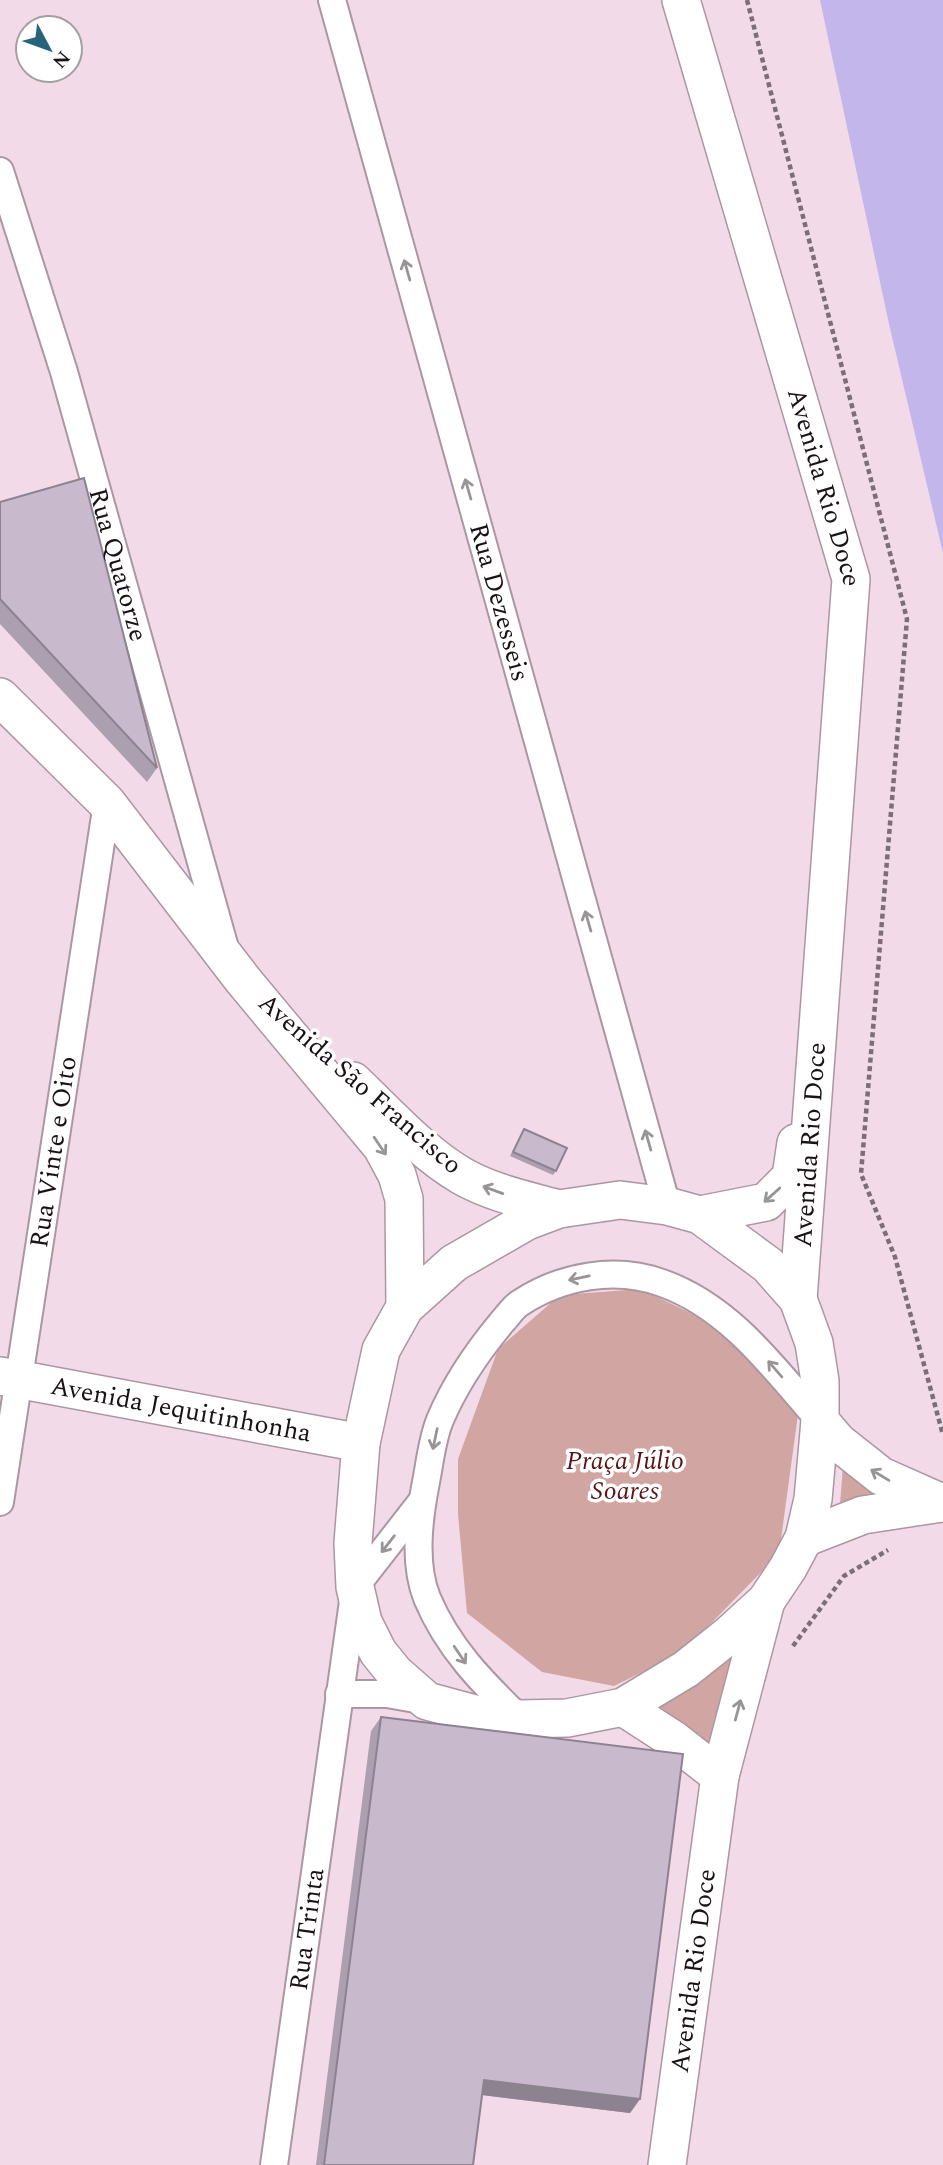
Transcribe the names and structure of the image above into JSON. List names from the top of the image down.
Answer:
{
  "streets": {
    "street": [
      "Avenida Rio Doce",
      "Rua Quatorze",
      "Rua Dezesseis",
      "Avenida São Francisco",
      "Rua Vinte e Oito",
      "Avenida Jequitinhonha",
      "Rua Trinta"
    ]
  },
  "crossings": [
    ["Avenida Rio Doce", "Rua Dezesseis"],
    ["Rua Quatorze", "Avenida São Francisco"],
    ["Avenida São Francisco", "Rua Vinte e Oito"],
    ["Rua Vinte e Oito", "Avenida Jequitinhonha"]
  ],
  "one_way": ["Rua Dezesseis"],
  "parks": ["Praça Júlio Soares"],
  "north": "bottom right"
}
